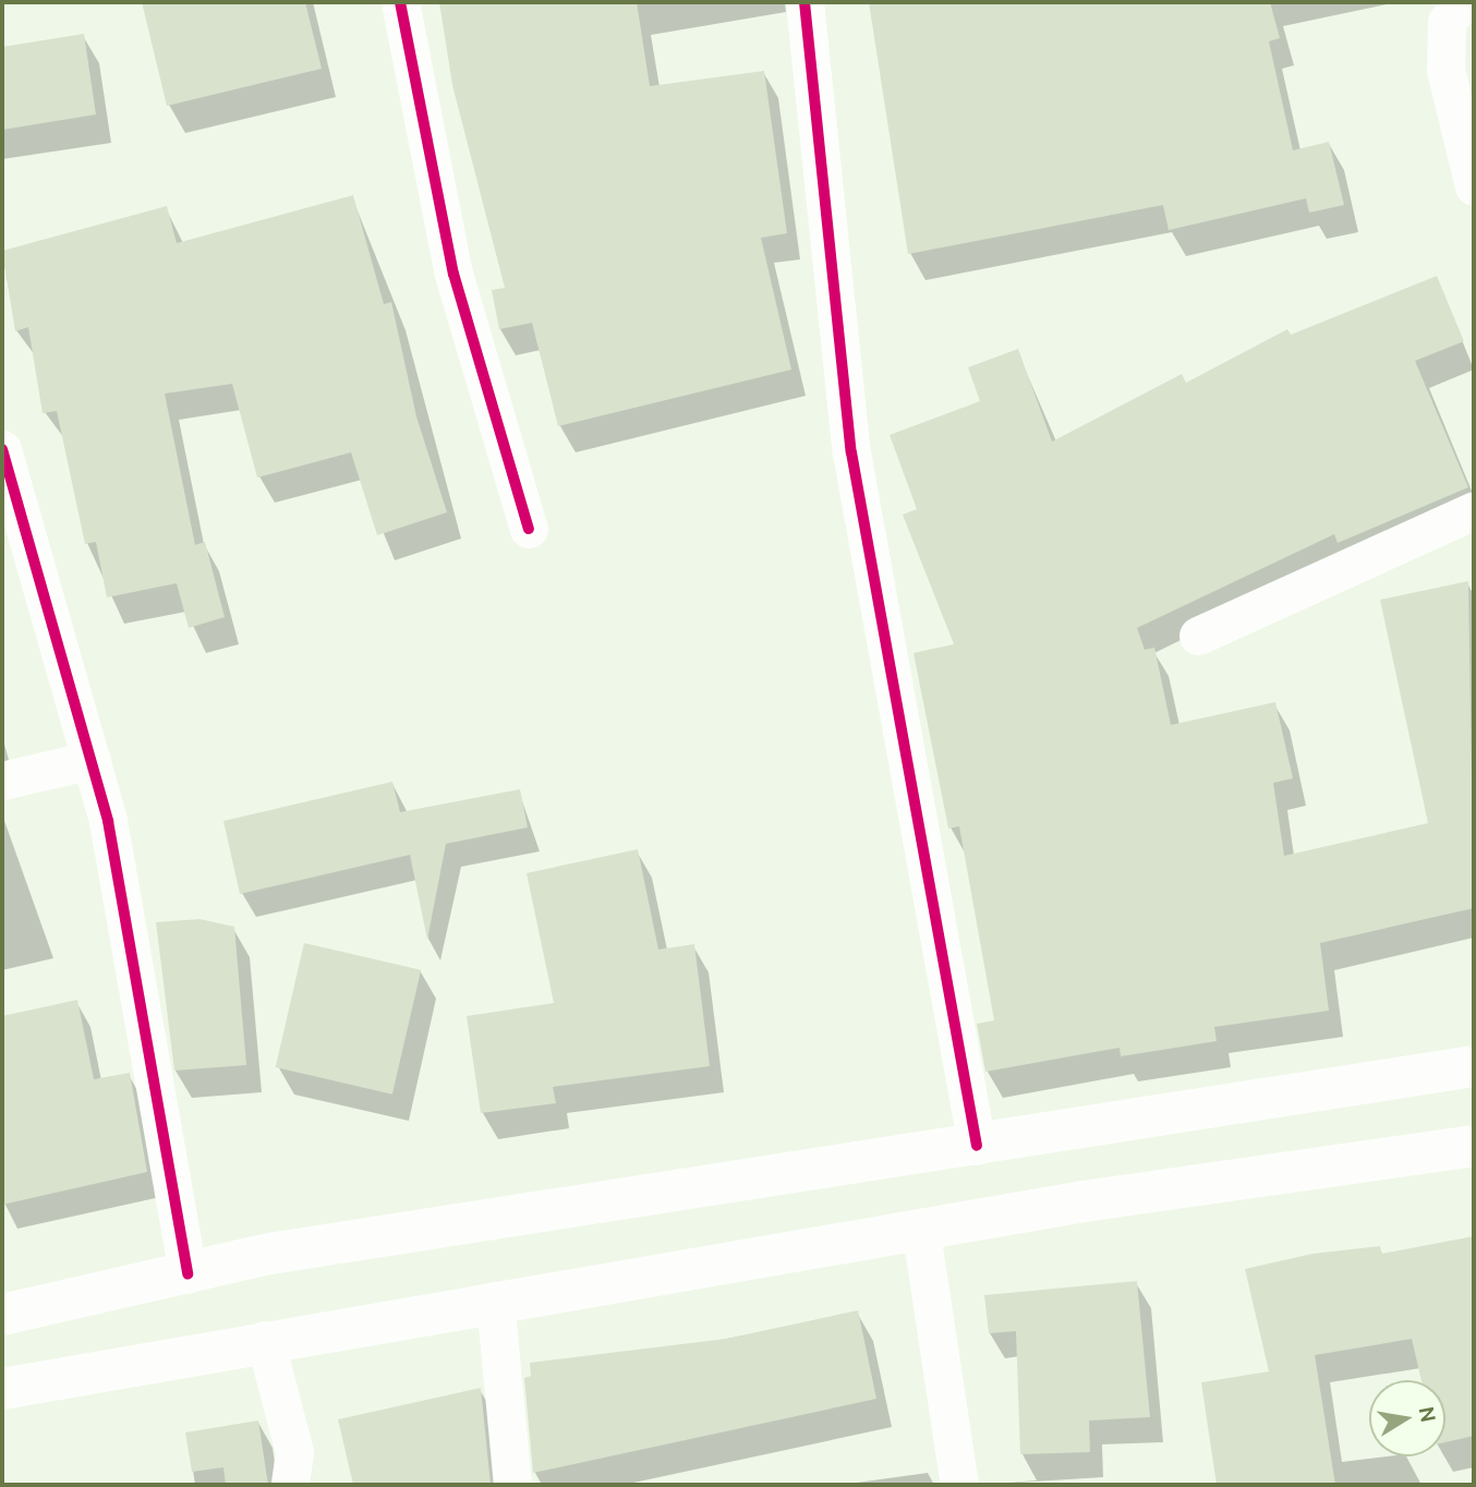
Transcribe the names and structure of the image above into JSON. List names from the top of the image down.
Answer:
{
  "north": "right"
}
